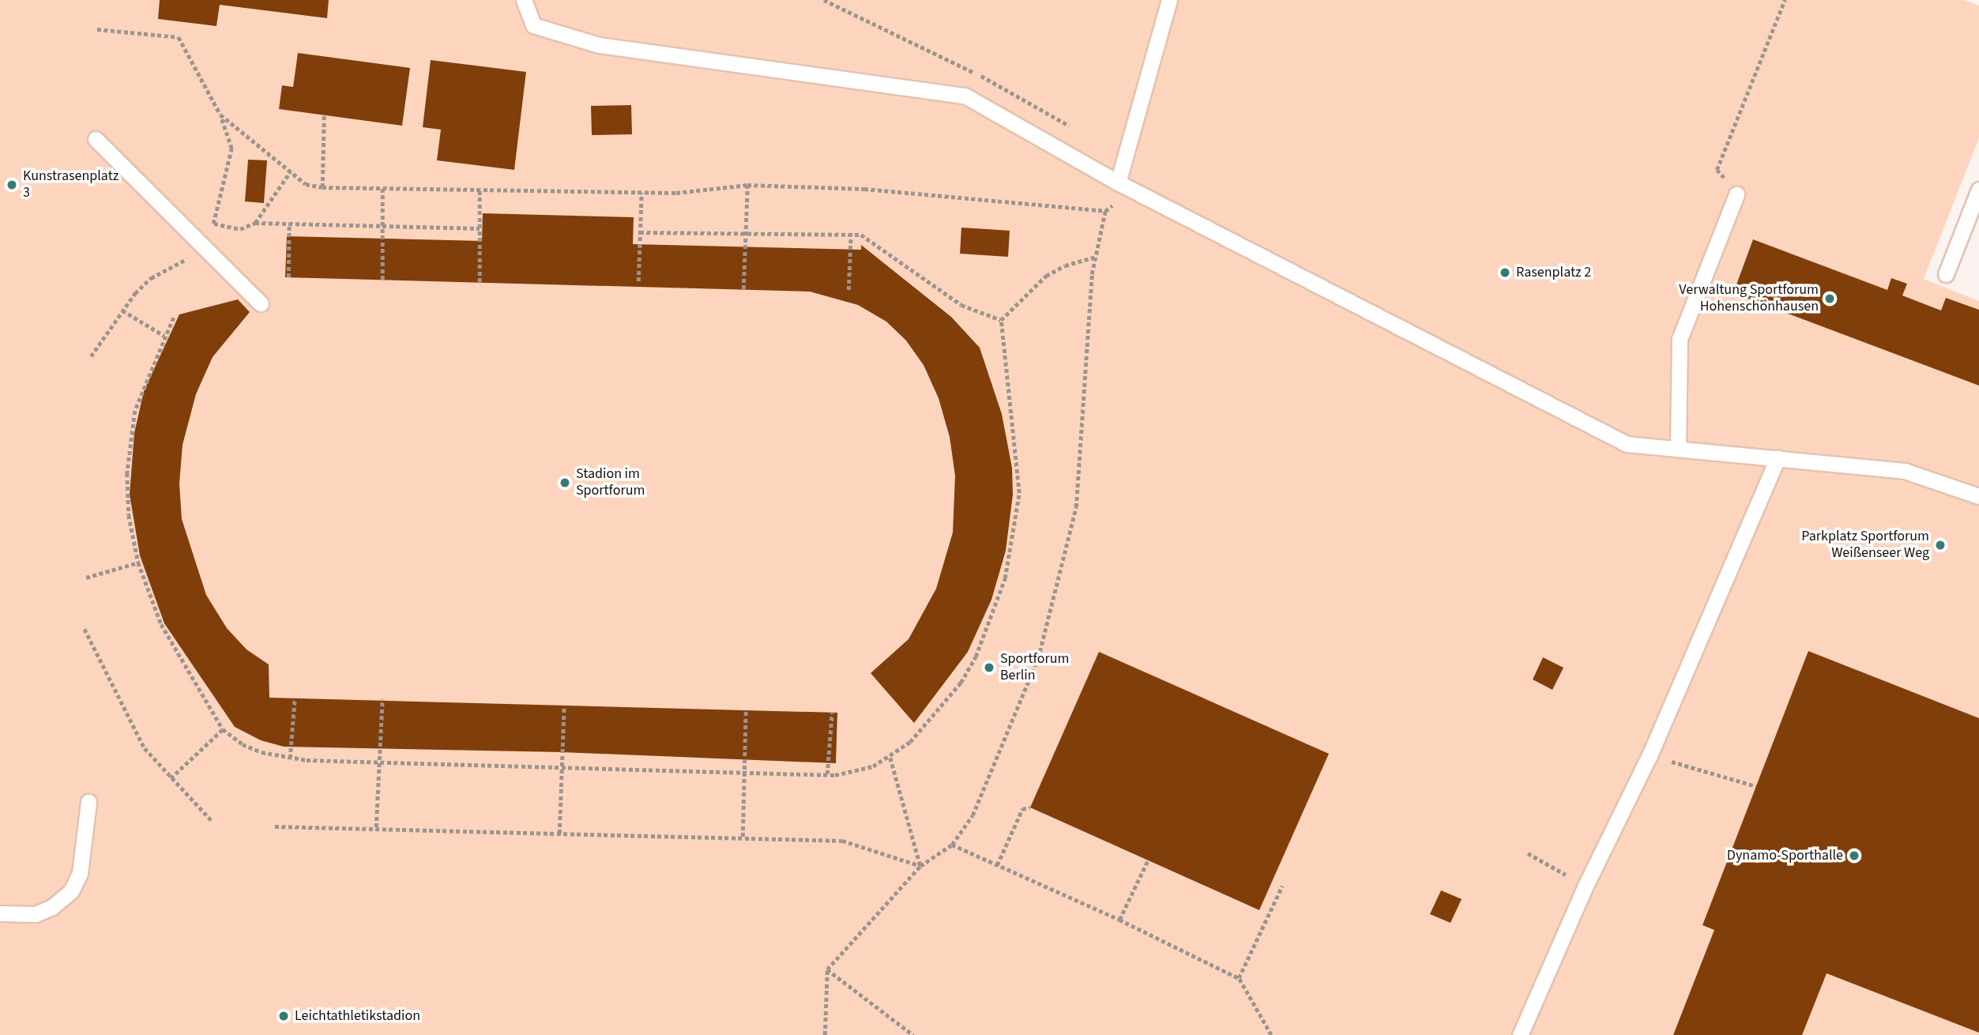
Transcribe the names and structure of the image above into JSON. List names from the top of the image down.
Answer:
{
  "places": [
    "Kunstrasenplatz 3",
    "Rasenplatz 2",
    "Verwaltung Sportforum Hohenschönhausen",
    "Stadion im Sportforum",
    "Parkplatz Sportforum Weißenseer Weg",
    "Sportforum Berlin",
    "Dynamo-Sporthalle",
    "Leichtathletikstadion"
  ]
}
